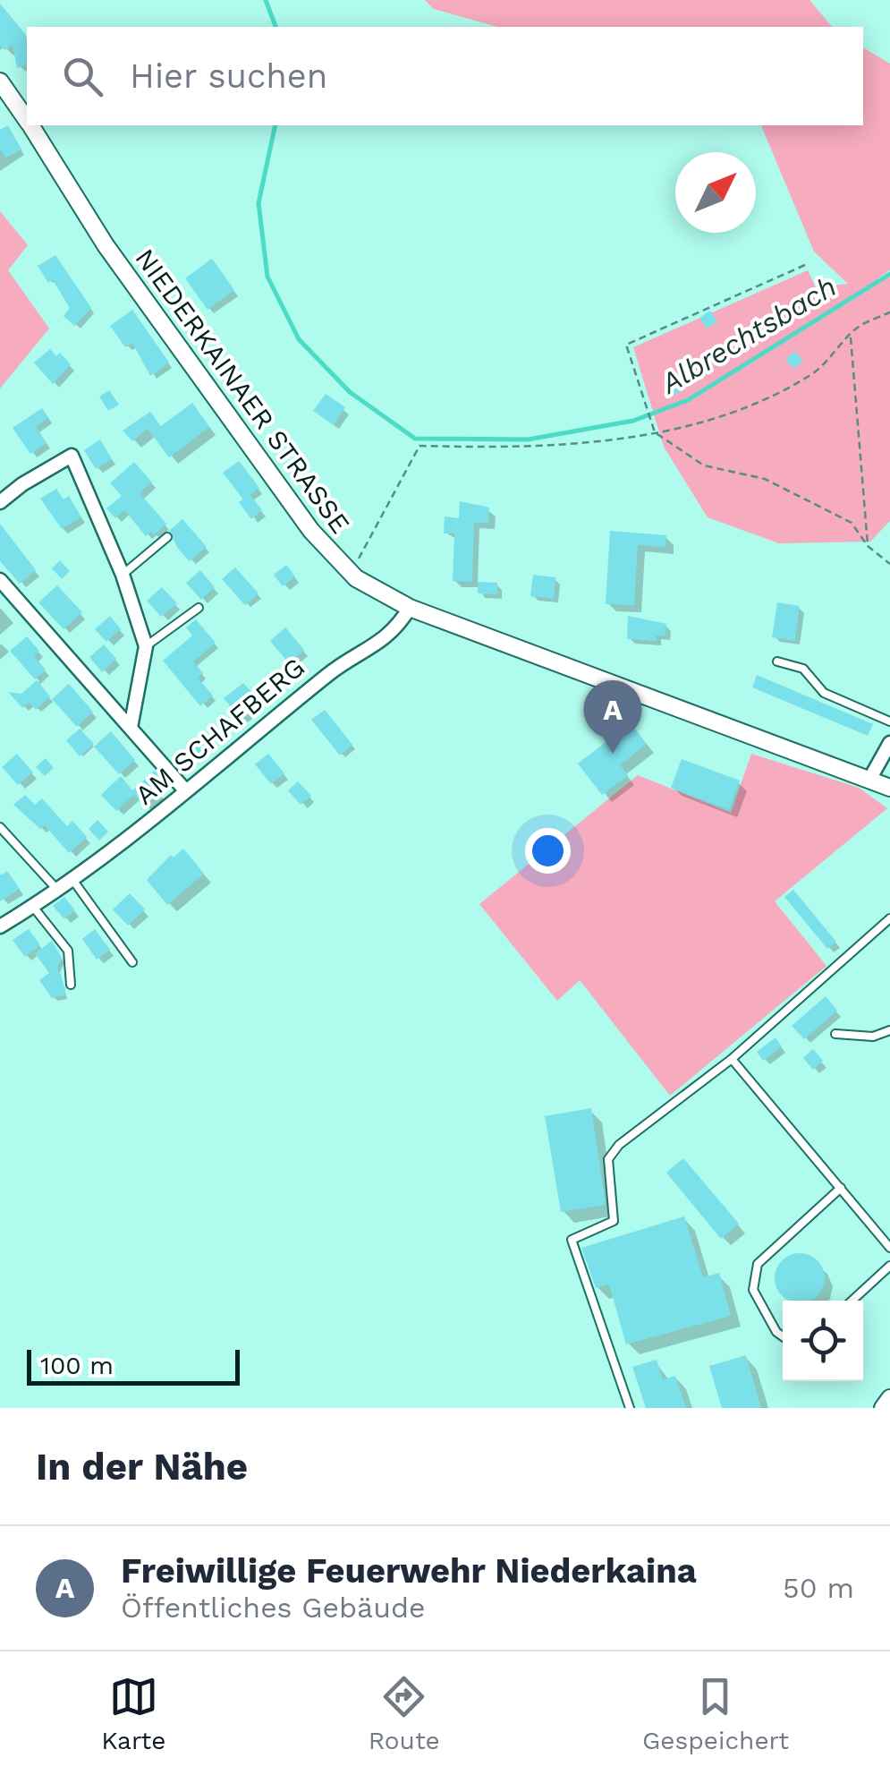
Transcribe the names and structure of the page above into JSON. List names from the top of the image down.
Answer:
{
  "streets": {
    "street": ["NIEDERKAINAER STRASSE", "AM SCHAFBERG"]
  },
  "crossings": [
    ["NIEDERKAINAER STRASSE", "AM SCHAFBERG"]
  ],
  "water": ["Albrechtsbach"],
  "scale_bar": "100 m",
  "north": "top right",
  "page": {
    "search": "Hier suchen",
    "pins": "A",
    "scale": "100 m",
    "heading": "In der Nähe",
    "list": [
      {
        "mark": "A",
        "name": "Freiwillige Feuerwehr Niederkaina",
        "note": "Öffentliches Gebäude",
        "value": "50 m"
      }
    ],
    "nav": ["Karte", "Route", "Gespeichert"]
  }
}
